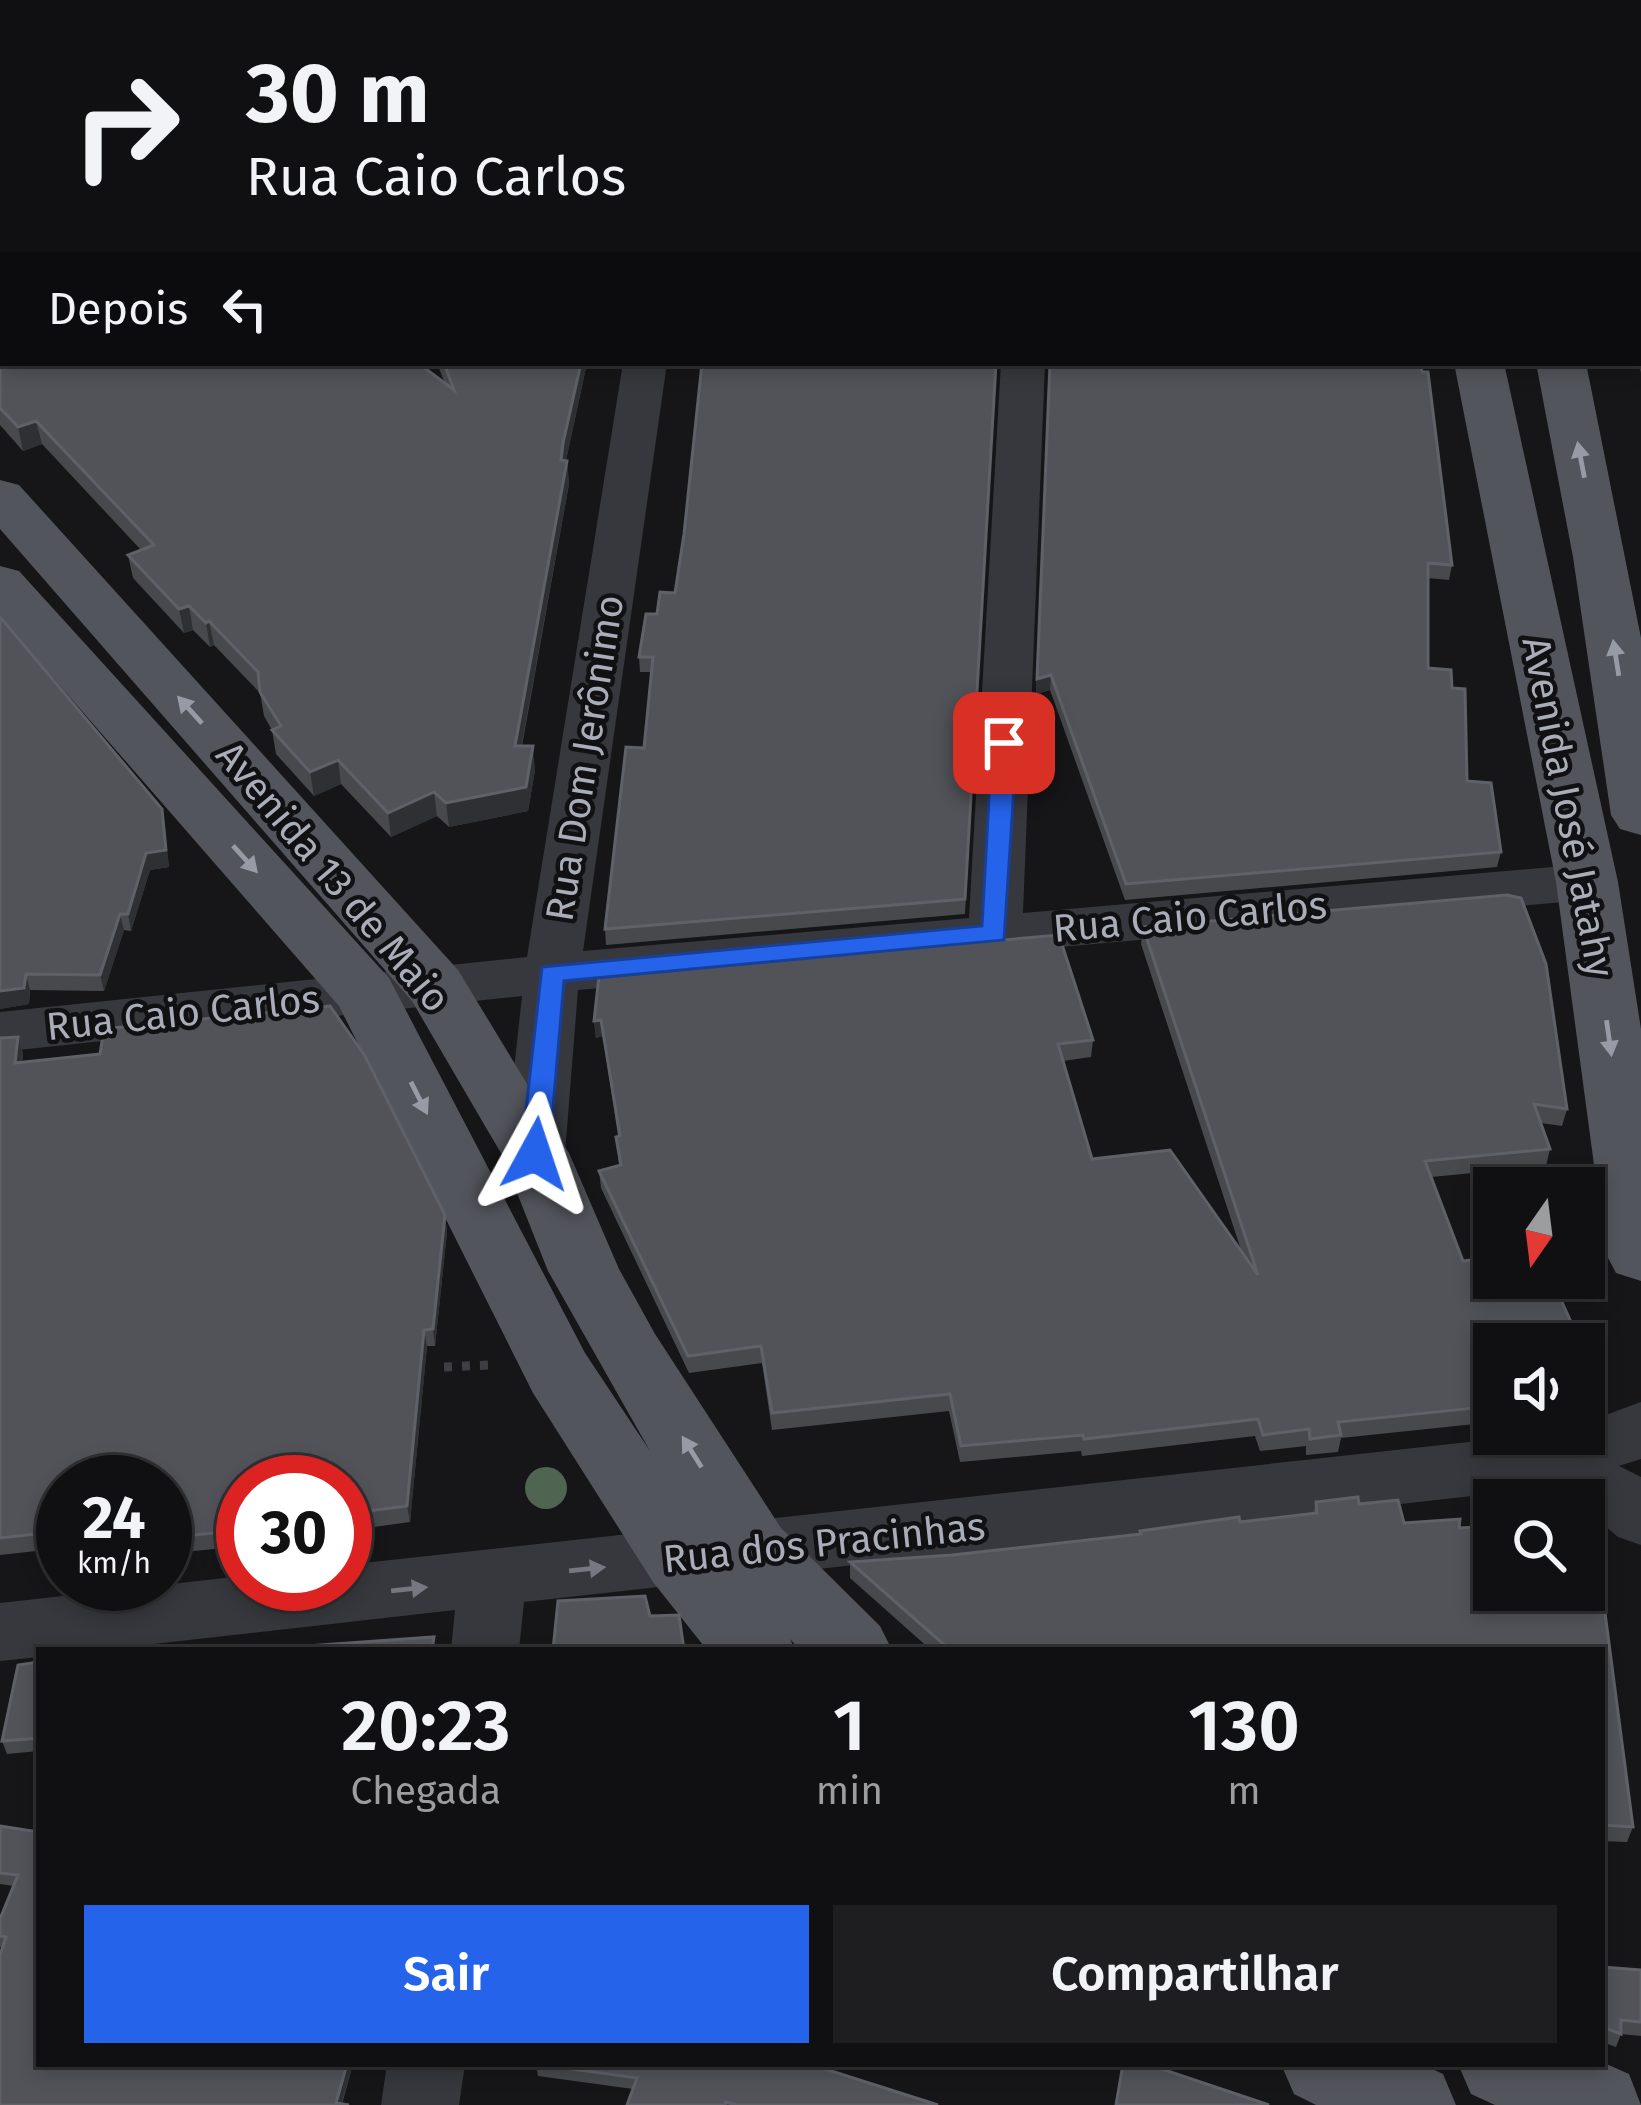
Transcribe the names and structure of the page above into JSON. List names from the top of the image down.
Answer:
{
  "streets": {
    "main road": ["Avenida José Jatahy", "Avenida 13 de Maio"],
    "street": ["Rua Dom Jerônimo", "Rua Caio Carlos", "Rua dos Pracinhas"]
  },
  "crossings": [
    ["Rua Dom Jerônimo", "Avenida 13 de Maio"],
    ["Rua Dom Jerônimo", "Rua Caio Carlos"],
    ["Avenida José Jatahy", "Rua Caio Carlos"],
    ["Avenida 13 de Maio", "Rua Caio Carlos"],
    ["Avenida 13 de Maio", "Rua dos Pracinhas"]
  ],
  "one_way": ["Rua dos Pracinhas"],
  "north": "bottom",
  "page": {
    "turn": ["30 m", "Rua Caio Carlos"],
    "then": "Depois",
    "speed": "24 km/h",
    "limit": "30",
    "eta": [
      "20:23",
      "Chegada",
      "1",
      "min",
      "130",
      "m"
    ],
    "buttons": ["Sair", "Compartilhar"]
  }
}
